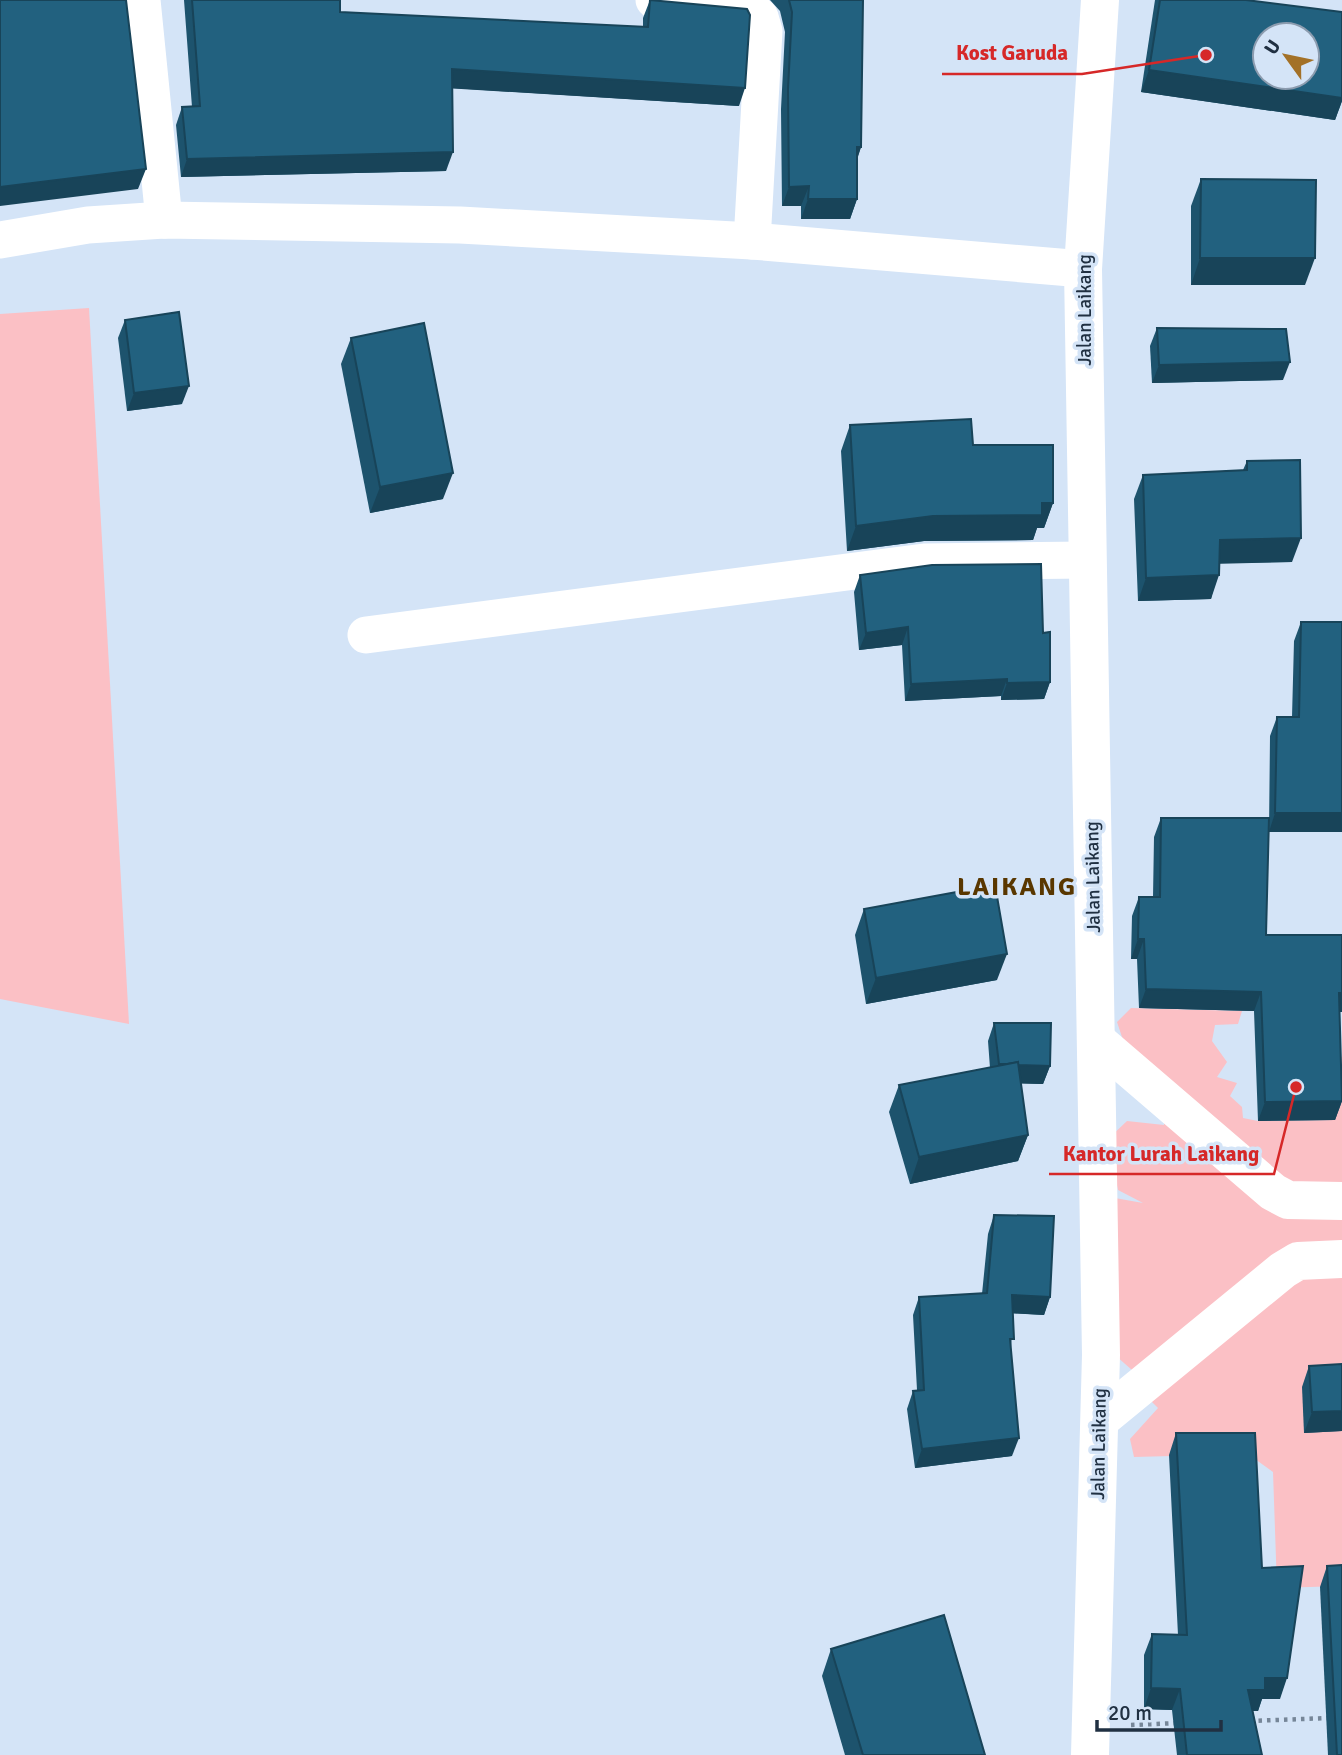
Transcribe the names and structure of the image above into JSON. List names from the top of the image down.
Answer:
{
  "streets": {
    "main road": ["Jalan Laikang"]
  },
  "districts": ["LAIKANG"],
  "places": ["Kost Garuda", "Kantor Lurah Laikang"],
  "scale_bar": "20 m",
  "north": "top left"
}
